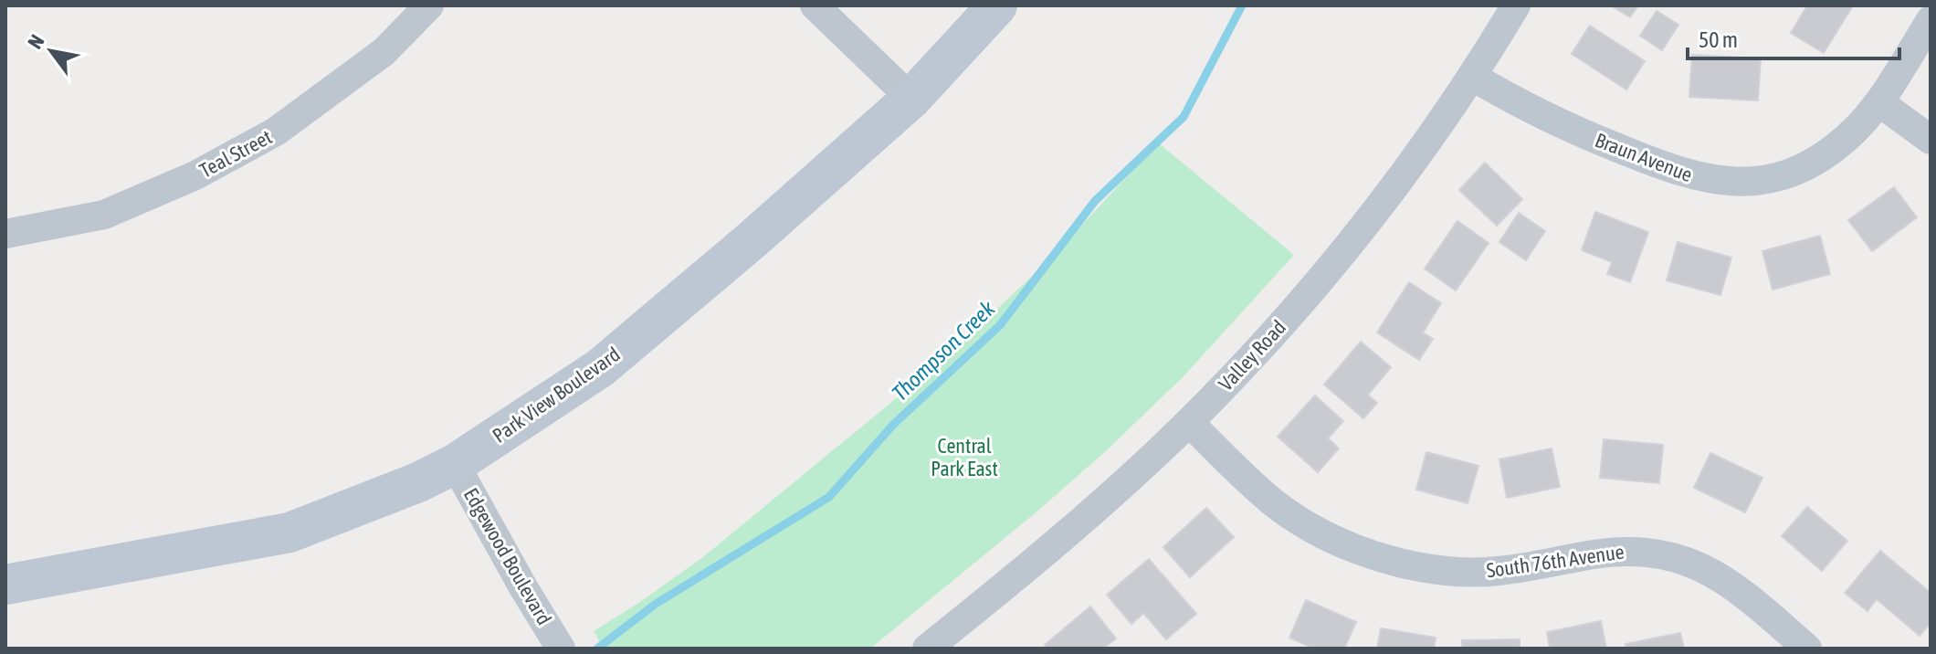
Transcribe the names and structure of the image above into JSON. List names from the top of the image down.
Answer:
{
  "streets": {
    "street": [
      "Teal Street",
      "Braun Avenue",
      "Valley Road",
      "Park View Boulevard",
      "Edgewood Boulevard",
      "South 76th Avenue"
    ]
  },
  "crossings": [
    ["Braun Avenue", "Valley Road"],
    ["Valley Road", "South 76th Avenue"],
    ["Park View Boulevard", "Edgewood Boulevard"]
  ],
  "water": ["Thompson Creek"],
  "parks": ["Central Park East"],
  "scale_bar": "50 m",
  "north": "top left"
}
